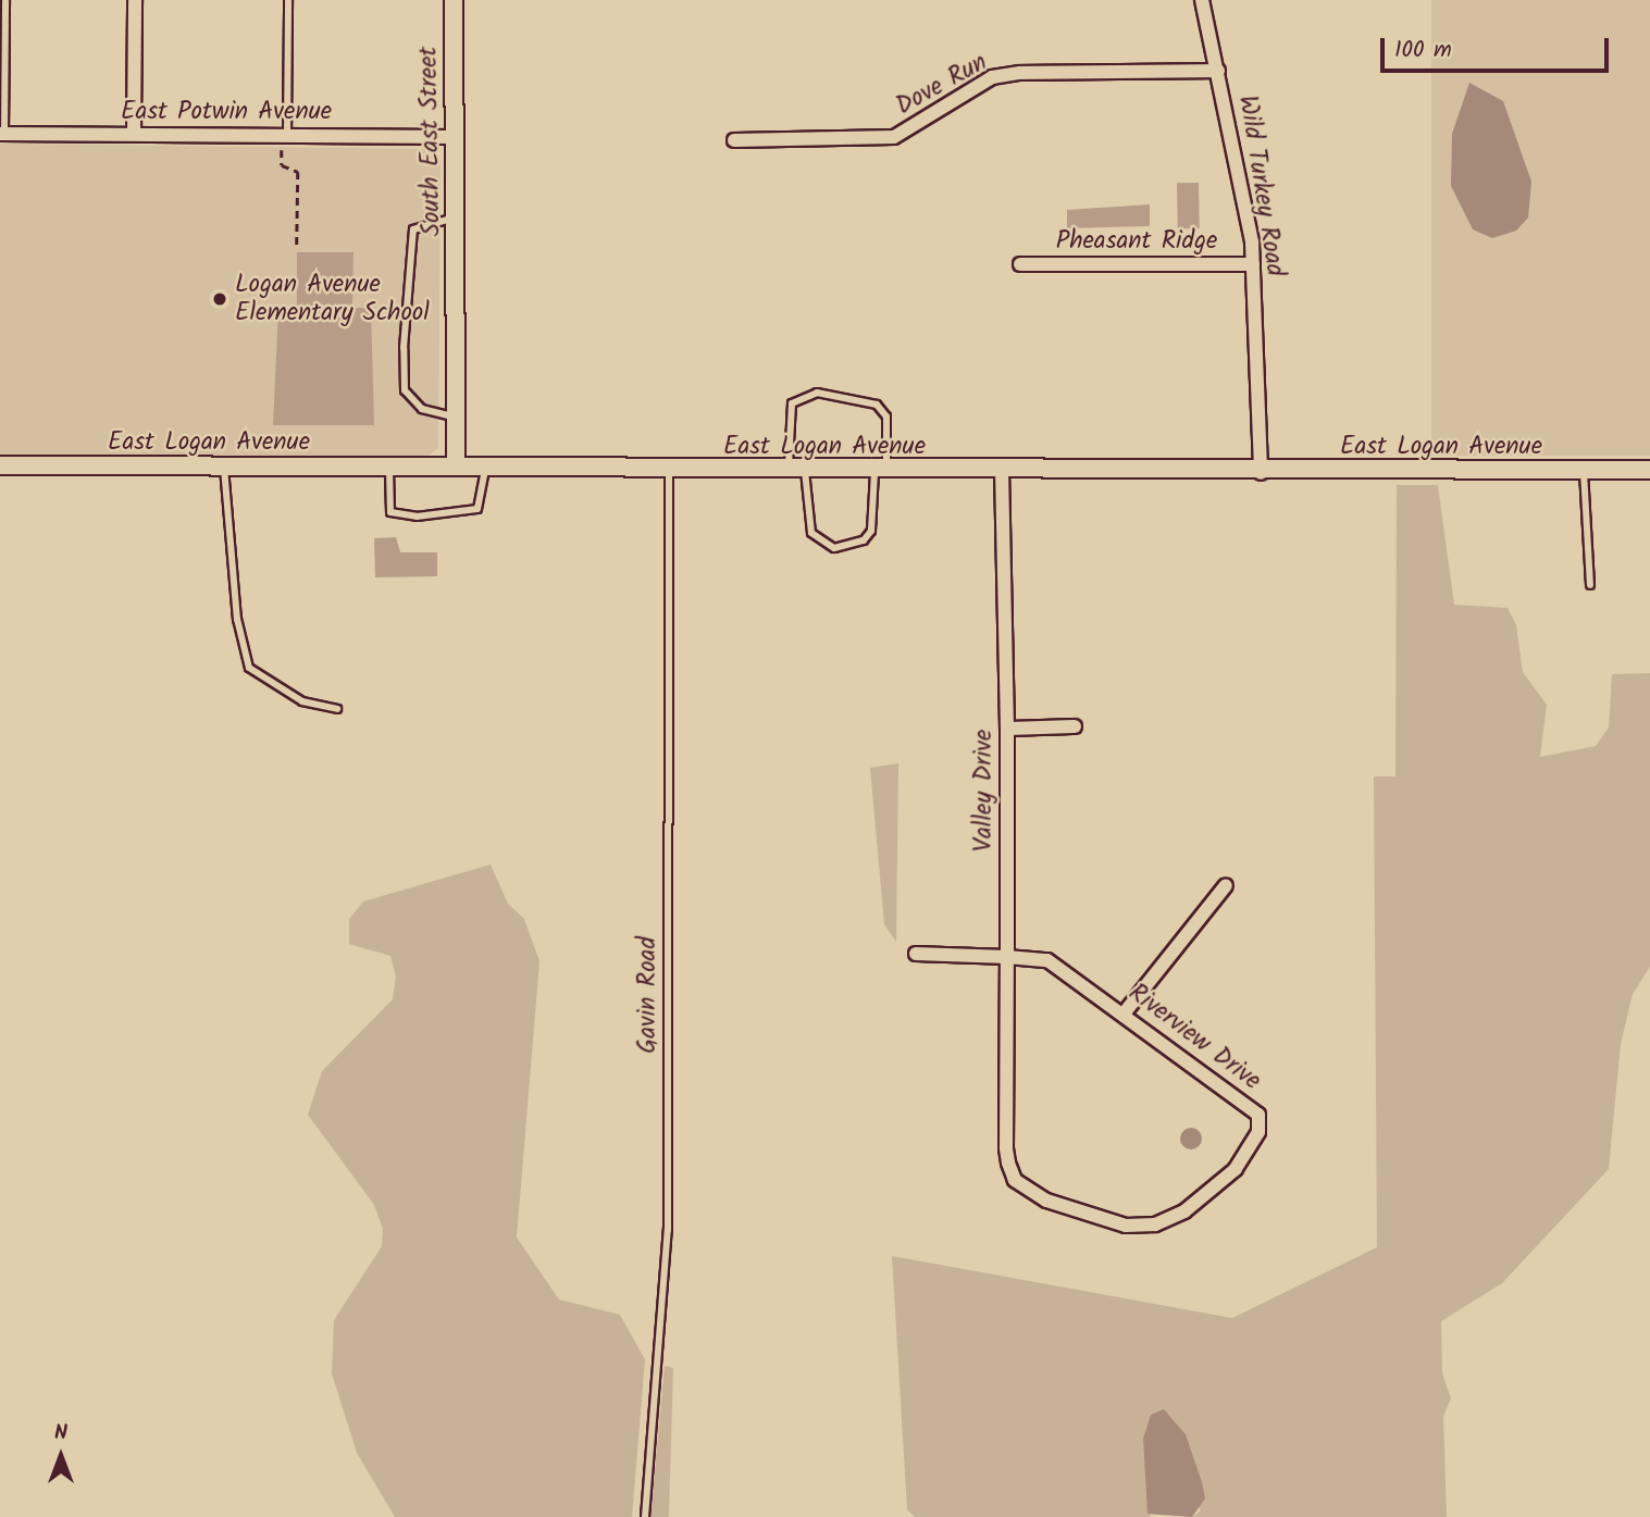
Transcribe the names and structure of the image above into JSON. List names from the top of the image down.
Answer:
{
  "streets": {
    "street": [
      "Dove Run",
      "East Potwin Avenue",
      "South East Street",
      "Wild Turkey Road",
      "Pheasant Ridge",
      "East Logan Avenue",
      "Valley Drive",
      "Riverview Drive"
    ],
    "lane": ["Gavin Road"]
  },
  "crossings": [
    ["Dove Run", "Wild Turkey Road"],
    ["East Potwin Avenue", "South East Street"],
    ["South East Street", "East Logan Avenue"],
    ["Wild Turkey Road", "Pheasant Ridge"],
    ["Wild Turkey Road", "East Logan Avenue"],
    ["East Logan Avenue", "Valley Drive"],
    ["East Logan Avenue", "Gavin Road"],
    ["Valley Drive", "Riverview Drive"]
  ],
  "places": ["Logan Avenue Elementary School"],
  "scale_bar": "100 m",
  "north": "top"
}
